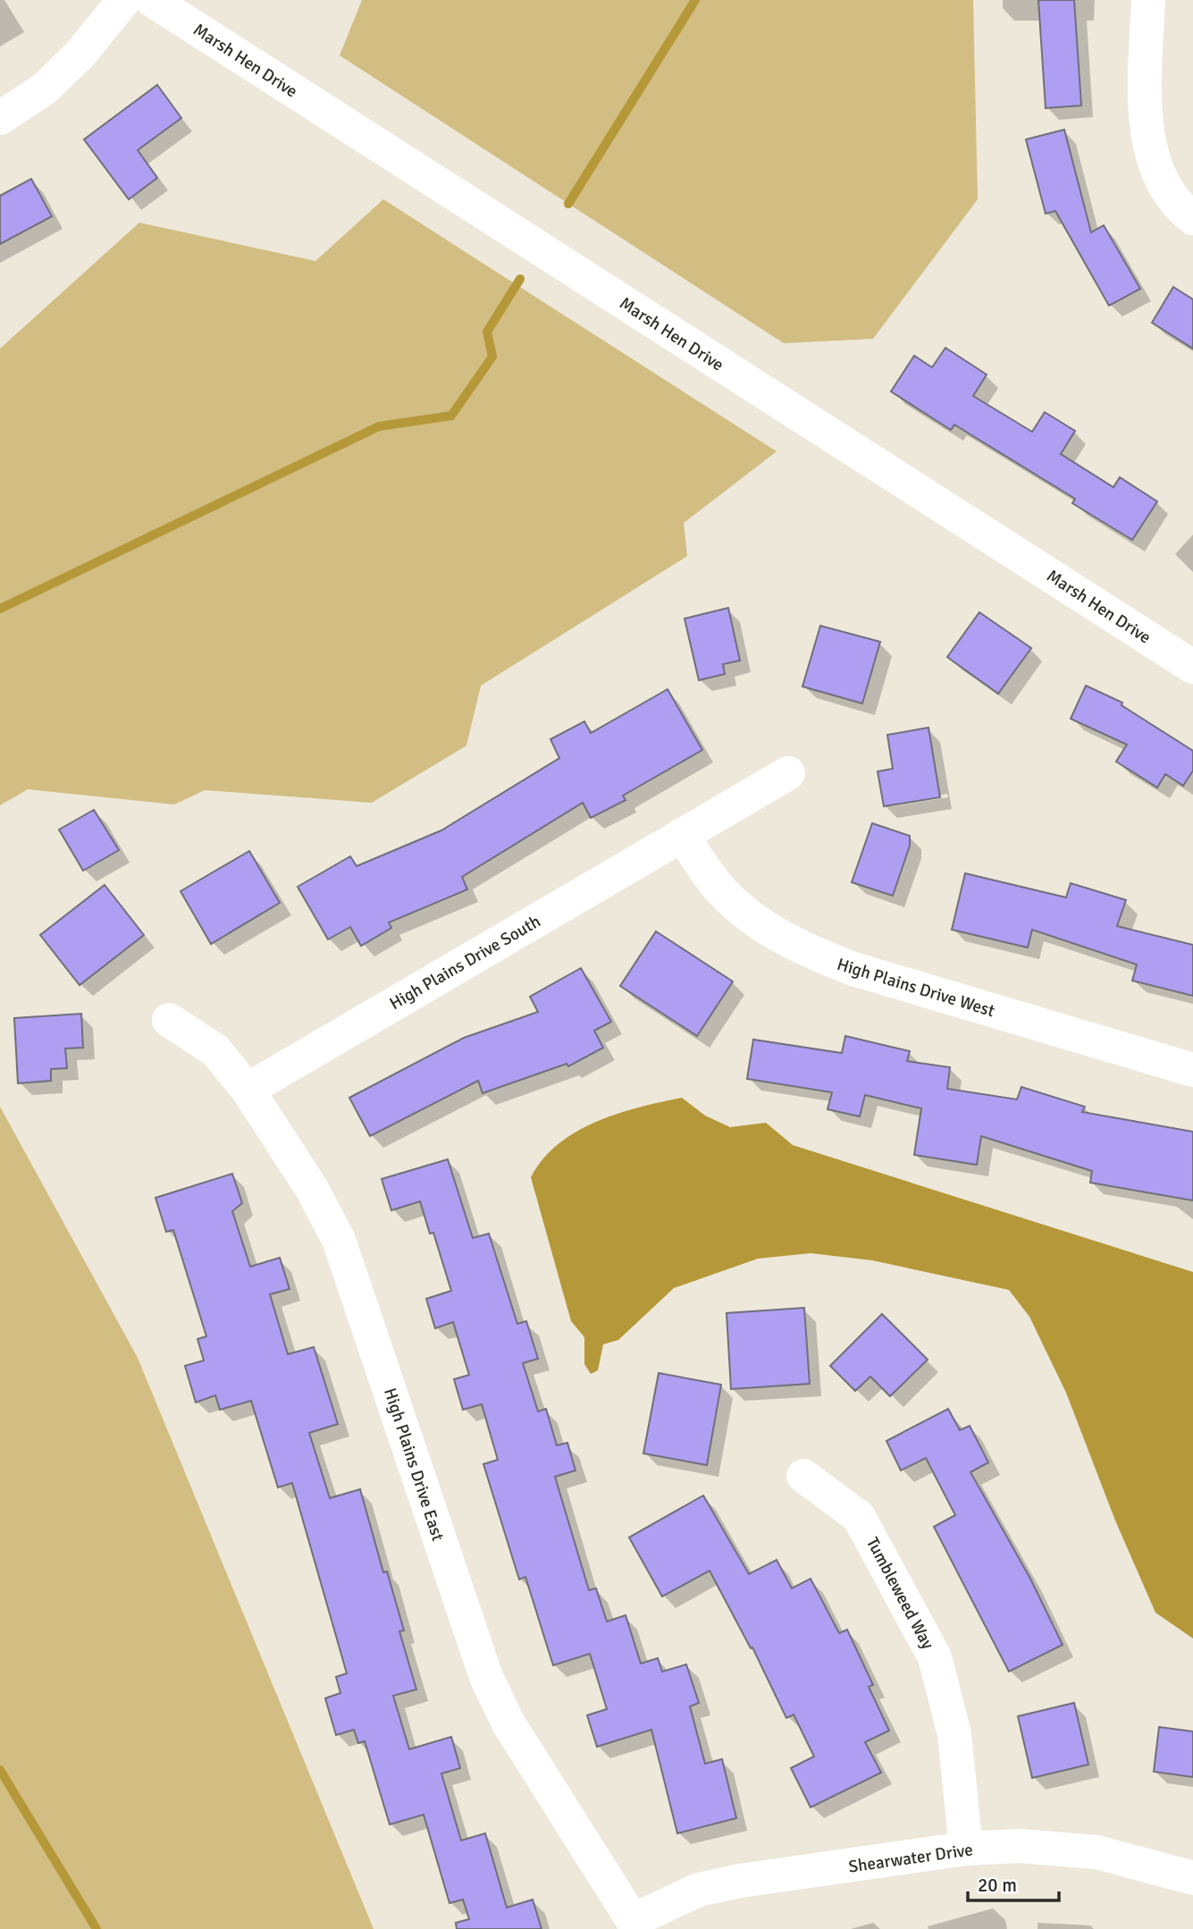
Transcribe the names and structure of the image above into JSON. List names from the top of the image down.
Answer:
{
  "streets": {
    "street": [
      "Marsh Hen Drive",
      "High Plains Drive South",
      "High Plains Drive West",
      "High Plains Drive East",
      "Tumbleweed Way",
      "Shearwater Drive"
    ]
  },
  "crossings": [
    ["High Plains Drive South", "High Plains Drive West"],
    ["High Plains Drive South", "High Plains Drive East"],
    ["High Plains Drive East", "Shearwater Drive"],
    ["Tumbleweed Way", "Shearwater Drive"]
  ],
  "scale_bar": "20 m"
}
